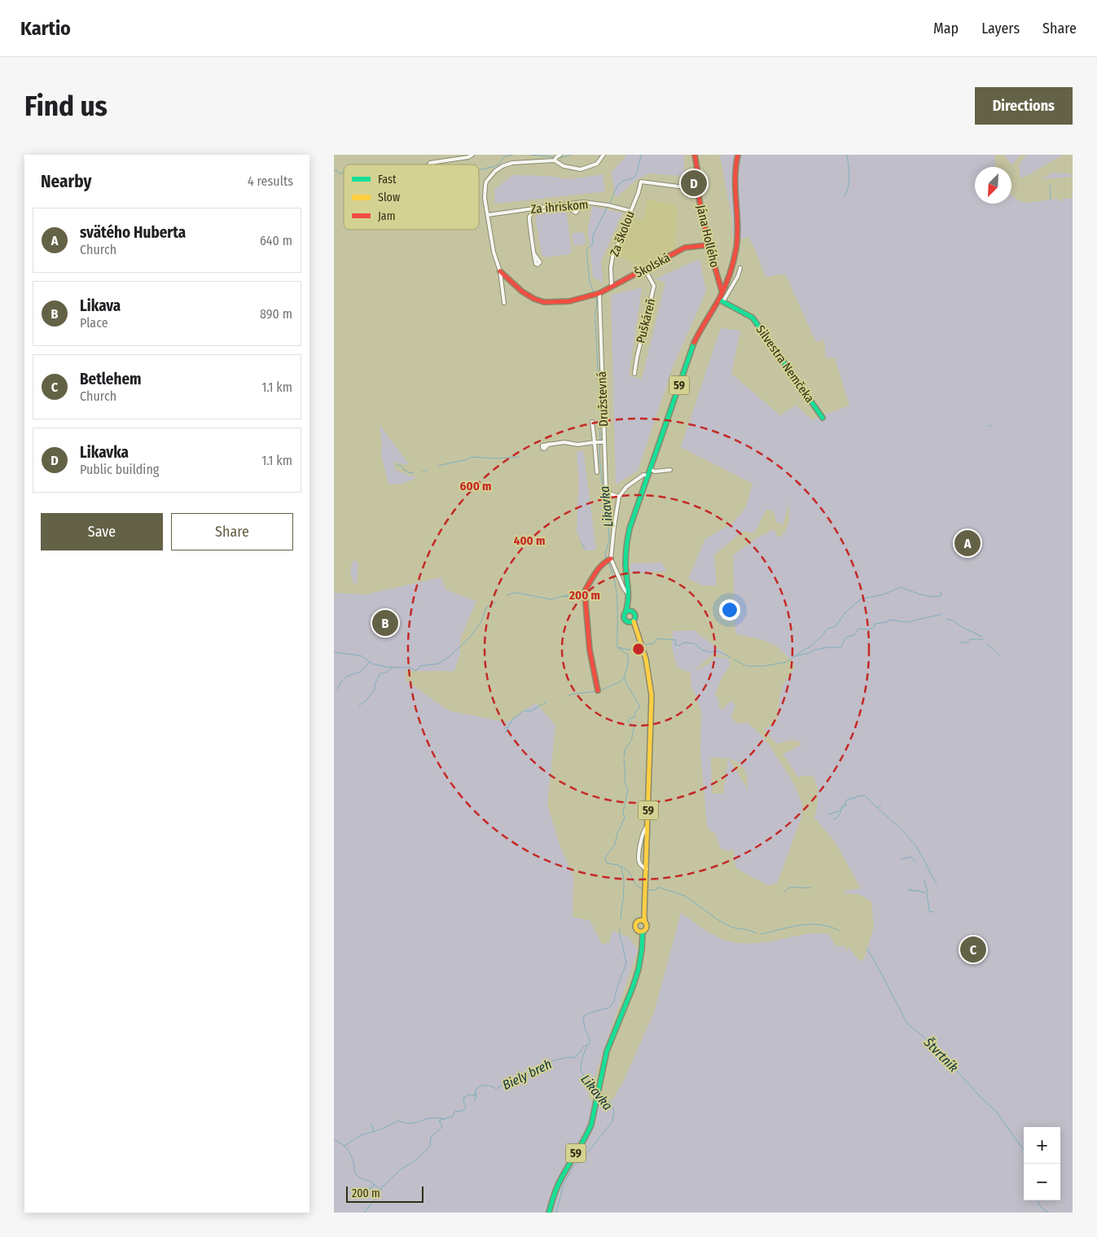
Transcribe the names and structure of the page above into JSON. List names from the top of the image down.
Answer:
{
  "streets": {
    "main road": [
      "Jána Hollého",
      "Školská",
      "Silvestra Nemčeka",
      "59"
    ],
    "street": [
      "Za ihriskom",
      "Za školou",
      "Puškáreň",
      "Družstevná"
    ]
  },
  "crossings": [
    ["Za ihriskom", "Za školou"],
    ["Za školou", "Jána Hollého"],
    ["Za školou", "Školská"],
    ["Jána Hollého", "Školská"],
    ["Jána Hollého", "59"],
    ["Školská", "Puškáreň"],
    ["Školská", "Družstevná"],
    ["Silvestra Nemčeka", "59"]
  ],
  "water": ["Likavka", "Štvrtník", "Biely breh"],
  "legend": ["Fast", "Slow", "Jam"],
  "scale_bar": "200 m",
  "north": "bottom left",
  "page": {
    "header": "Kartio",
    "nav": ["Map", "Layers", "Share"],
    "buttons": [
      "Directions",
      ["Save", "Share"]
    ],
    "title": "Find us",
    "heading": ["Nearby", "4 results"],
    "pins": [
      "D",
      "A",
      "B",
      "C"
    ],
    "list": [
      {
        "mark": "A",
        "name": "svätého Huberta",
        "note": "Church",
        "value": "640 m"
      },
      {
        "mark": "B",
        "name": "Likava",
        "note": "Place",
        "value": "890 m"
      },
      {
        "mark": "C",
        "name": "Betlehem",
        "note": "Church",
        "value": "1.1 km"
      },
      {
        "mark": "D",
        "name": "Likavka",
        "note": "Public building",
        "value": "1.1 km"
      }
    ],
    "map_buttons": ["+", "−"],
    "scale": "200 m"
  },
  "rings": ["600 m", "400 m", "200 m"]
}
